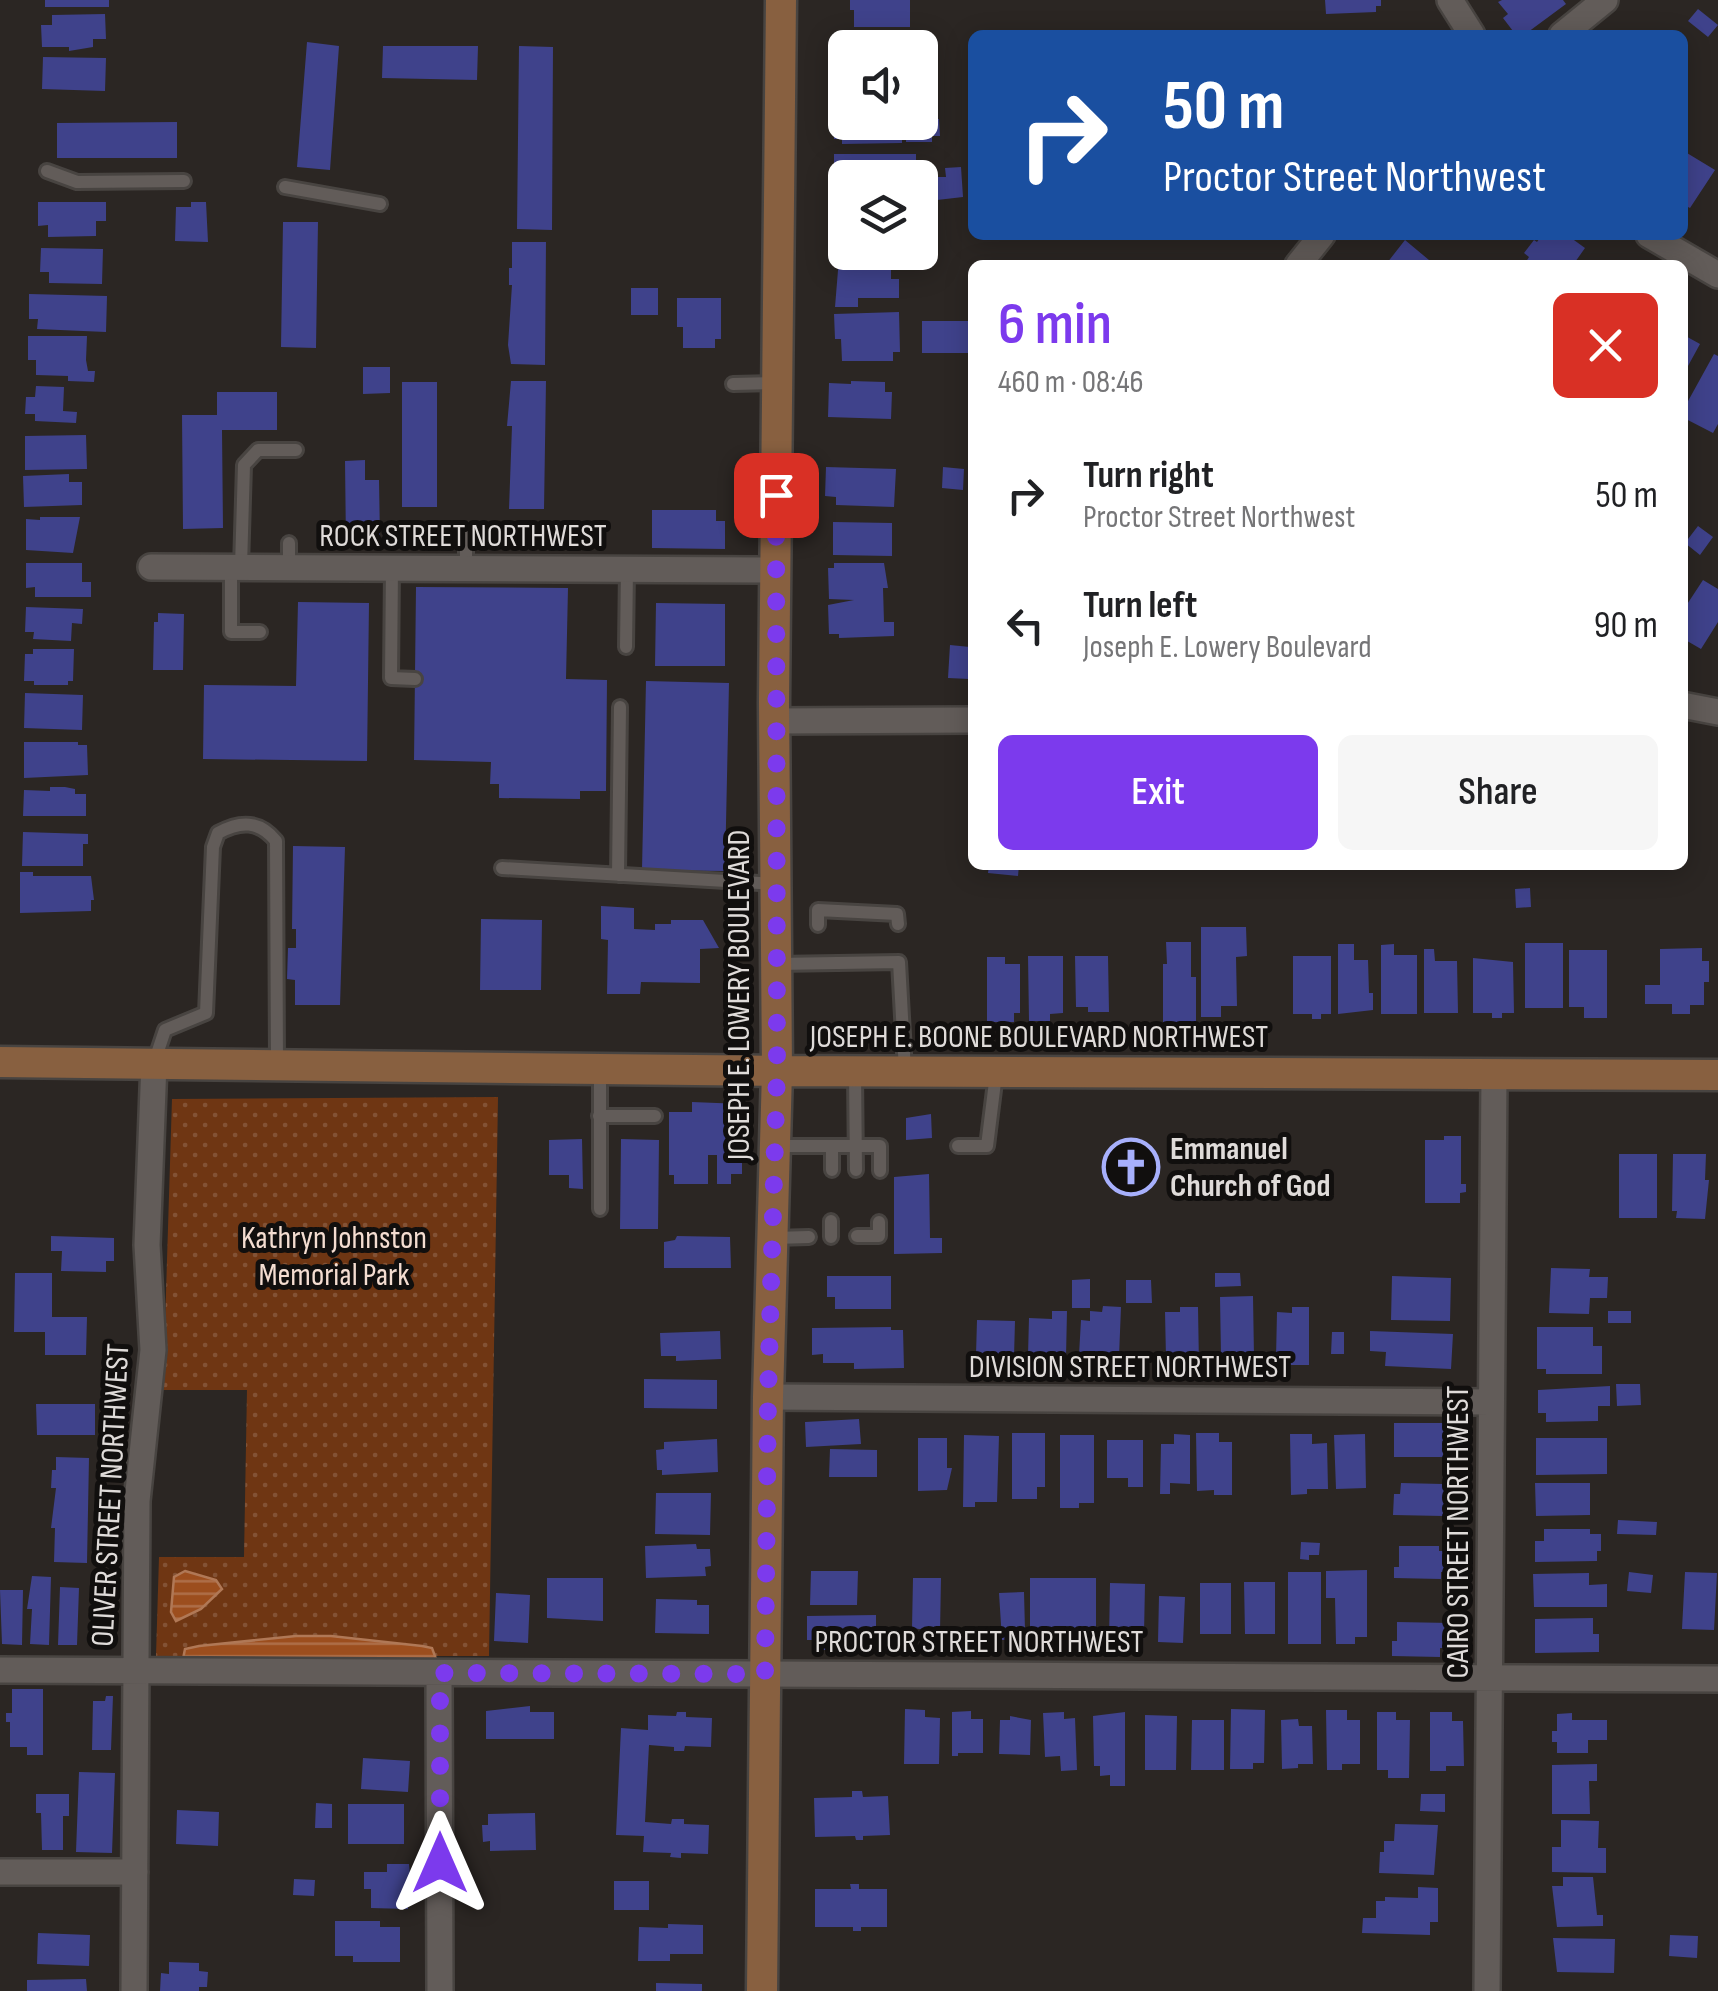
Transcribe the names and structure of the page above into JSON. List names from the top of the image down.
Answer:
{
  "streets": {
    "main road": ["JOSEPH E. LOWERY BOULEVARD", "JOSEPH E. BOONE BOULEVARD NORTHWEST"],
    "street": [
      "ROCK STREET NORTHWEST",
      "DIVISION STREET NORTHWEST",
      "OLIVER STREET NORTHWEST",
      "CAIRO STREET NORTHWEST",
      "PROCTOR STREET NORTHWEST"
    ]
  },
  "crossings": [
    ["ROCK STREET NORTHWEST", "JOSEPH E. LOWERY BOULEVARD"],
    ["JOSEPH E. LOWERY BOULEVARD", "JOSEPH E. BOONE BOULEVARD NORTHWEST"],
    ["JOSEPH E. LOWERY BOULEVARD", "DIVISION STREET NORTHWEST"],
    ["JOSEPH E. LOWERY BOULEVARD", "PROCTOR STREET NORTHWEST"],
    ["JOSEPH E. BOONE BOULEVARD NORTHWEST", "OLIVER STREET NORTHWEST"],
    ["JOSEPH E. BOONE BOULEVARD NORTHWEST", "CAIRO STREET NORTHWEST"],
    ["DIVISION STREET NORTHWEST", "CAIRO STREET NORTHWEST"],
    ["OLIVER STREET NORTHWEST", "PROCTOR STREET NORTHWEST"],
    ["CAIRO STREET NORTHWEST", "PROCTOR STREET NORTHWEST"]
  ],
  "parks": ["Kathryn Johnston Memorial Park"],
  "places": {
    "church": ["Emmanuel Church of God"]
  },
  "page": {
    "turn": ["50 m", "Proctor Street Northwest"],
    "heading": ["6 min", "460 m · 08:46"],
    "list": [
      {
        "name": "Turn right",
        "note": "Proctor Street Northwest",
        "value": "50 m"
      },
      {
        "name": "Turn left",
        "note": "Joseph E. Lowery Boulevard",
        "value": "90 m"
      }
    ],
    "buttons": ["Exit", "Share"]
  }
}
